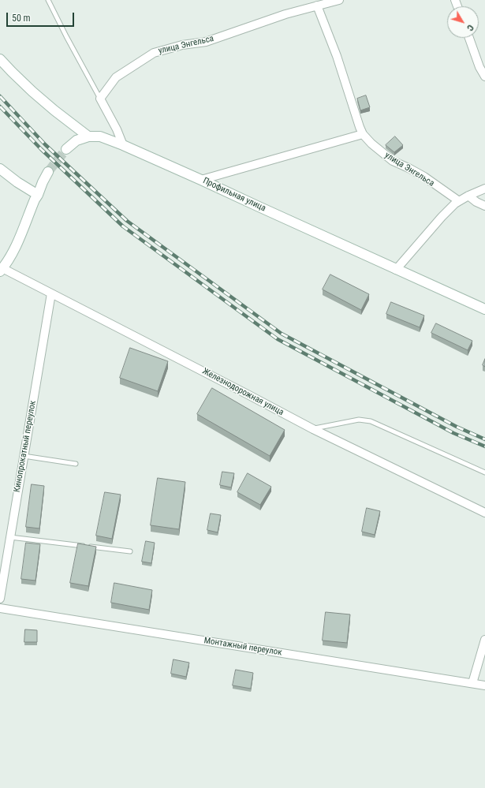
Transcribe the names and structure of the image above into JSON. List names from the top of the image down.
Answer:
{
  "streets": {
    "main road": ["Профильная улица"],
    "street": [
      "улица Энгельса",
      "Железнодорожная улица",
      "Кинопрокатный переулок",
      "Монтажный переулок"
    ]
  },
  "crossings": [
    ["Железнодорожная улица", "Кинопрокатный переулок"]
  ],
  "scale_bar": "50 m",
  "north": "bottom right"
}
